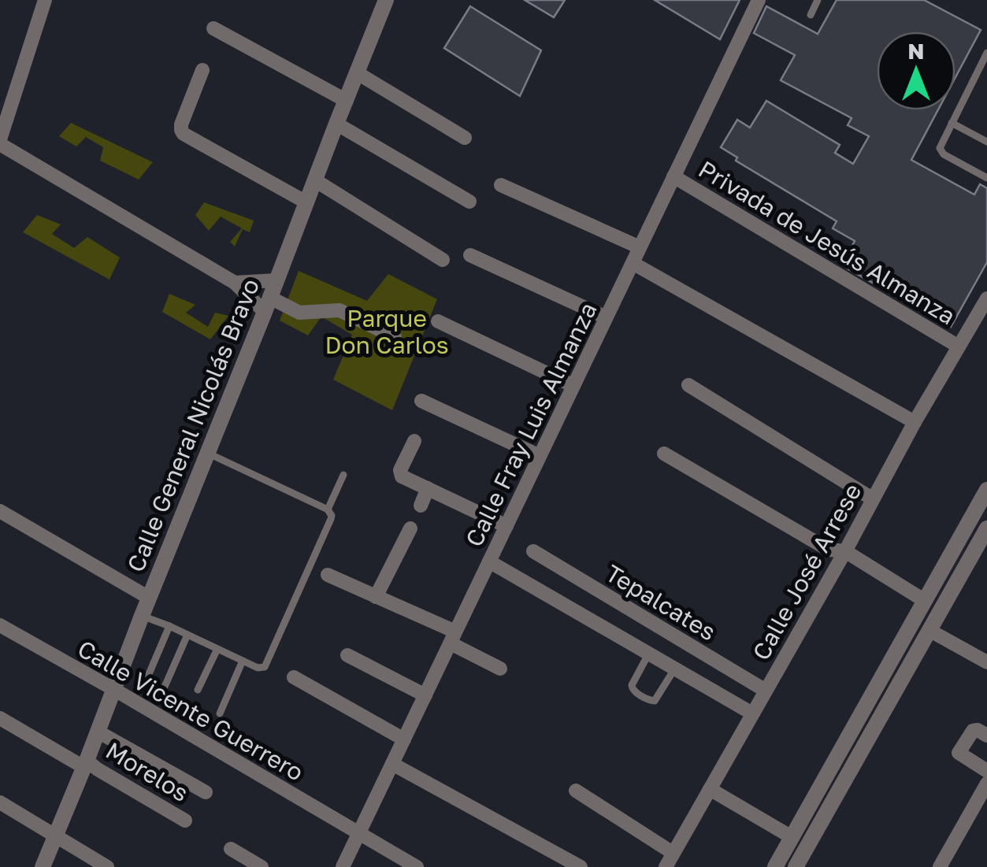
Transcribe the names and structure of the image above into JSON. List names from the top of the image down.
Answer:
{
  "streets": {
    "street": [
      "Privada de Jesús Almanza",
      "Calle Fray Luis Almanza",
      "Calle General Nicolás Bravo",
      "Calle José Arrese",
      "Tepalcates",
      "Calle Vicente Guerrero",
      "Morelos"
    ]
  },
  "crossings": [
    ["Privada de Jesús Almanza", "Calle Fray Luis Almanza"],
    ["Privada de Jesús Almanza", "Calle José Arrese"],
    ["Calle Fray Luis Almanza", "Calle Vicente Guerrero"],
    ["Calle General Nicolás Bravo", "Calle Vicente Guerrero"],
    ["Calle General Nicolás Bravo", "Morelos"],
    ["Calle José Arrese", "Tepalcates"]
  ],
  "parks": ["Parque Don Carlos"],
  "north": "top"
}
